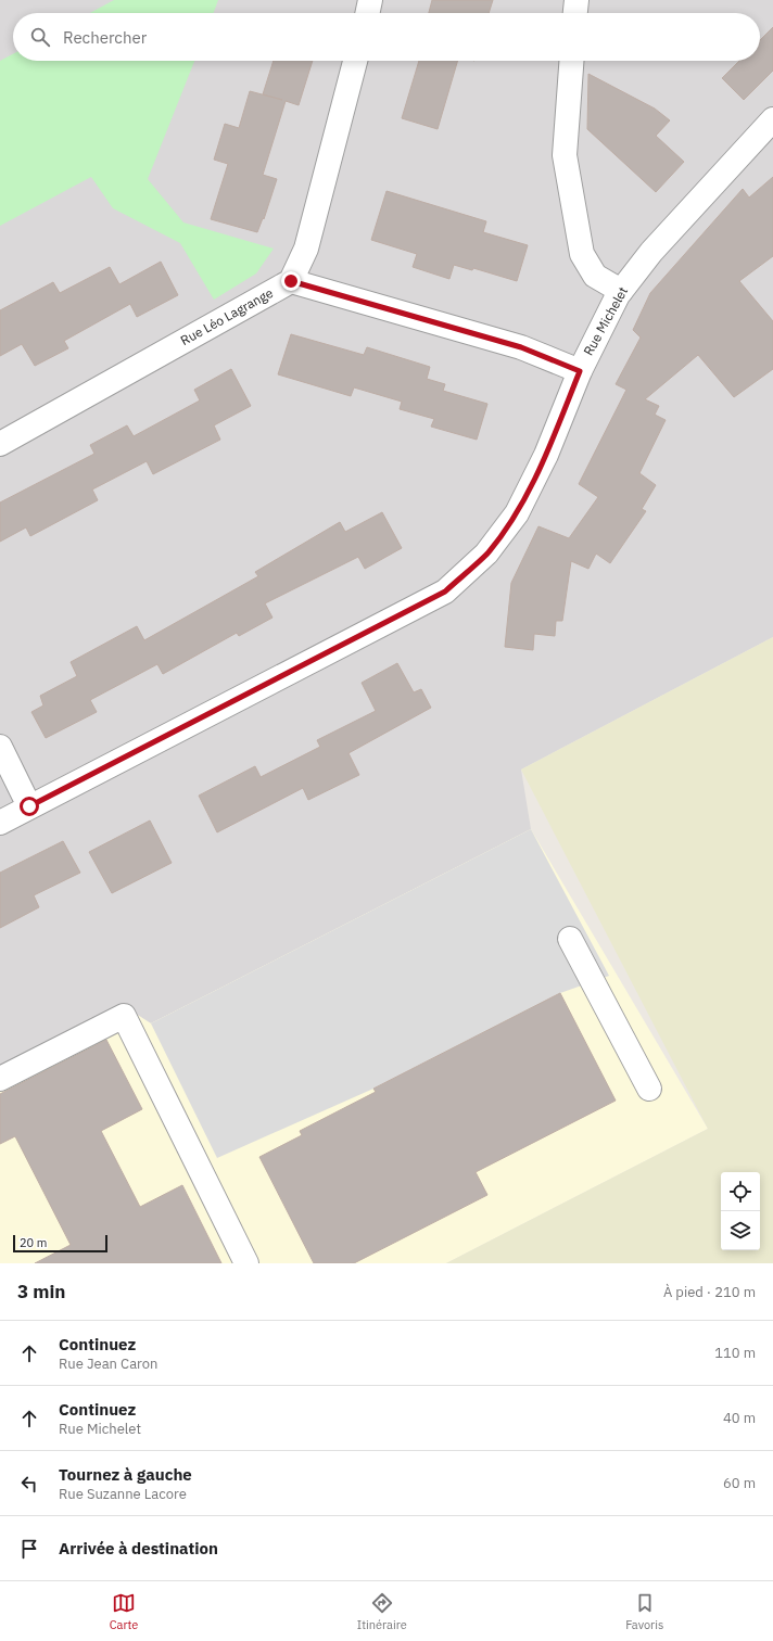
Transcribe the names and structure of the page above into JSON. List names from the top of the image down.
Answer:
{
  "streets": {
    "street": ["Rue Léo Lagrange", "Rue Michelet"]
  },
  "scale_bar": "20 m",
  "page": {
    "search": "Rechercher",
    "scale": "20 m",
    "heading": ["3 min", "À pied · 210 m"],
    "list": [
      ["Continuez", "Rue Jean Caron", "110 m"],
      ["Continuez", "Rue Michelet", "40 m"],
      ["Tournez à gauche", "Rue Suzanne Lacore", "60 m"],
      "Arrivée à destination"
    ],
    "nav": ["Carte", "Itinéraire", "Favoris"]
  }
}
